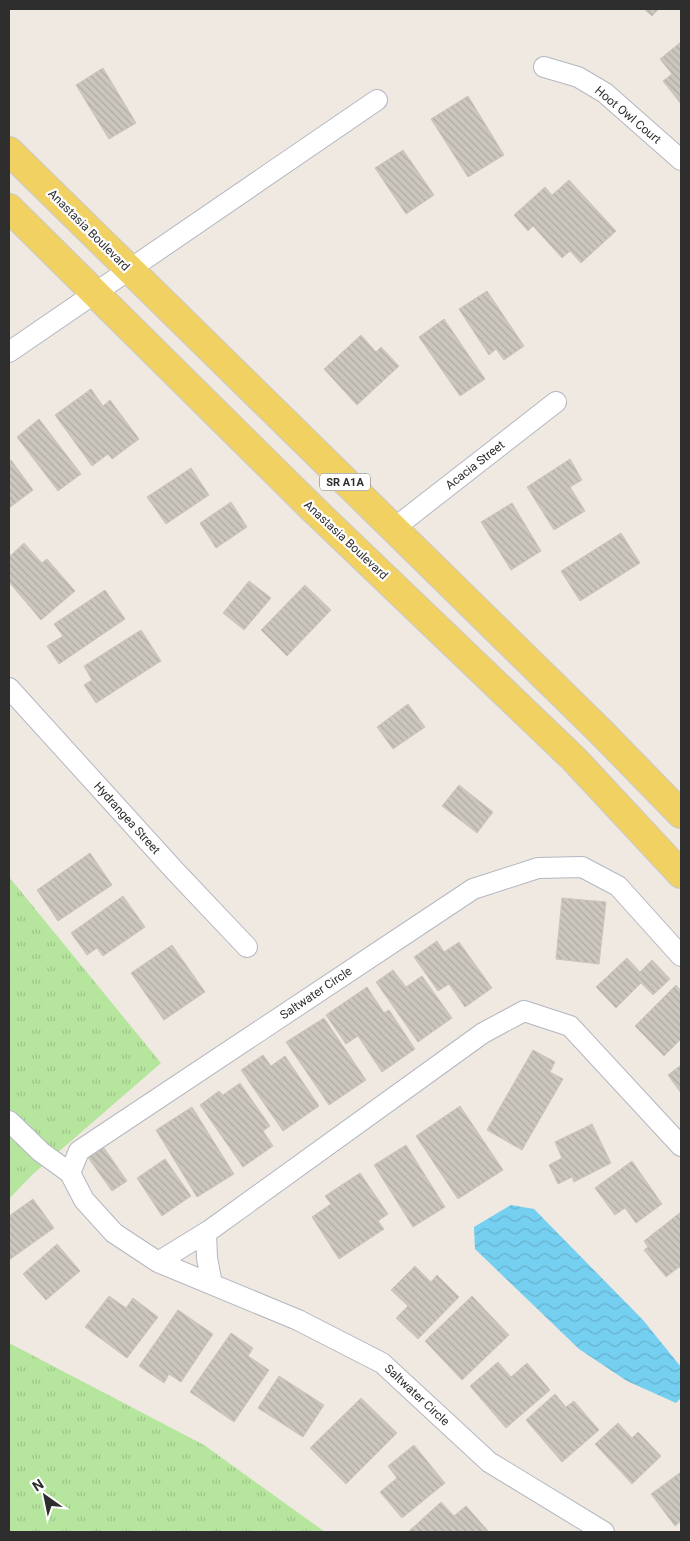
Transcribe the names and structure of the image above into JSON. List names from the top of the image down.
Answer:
{
  "streets": {
    "main road": ["Anastasia Boulevard", "SR A1A"],
    "street": [
      "Hoot Owl Court",
      "Acacia Street",
      "Hydrangea Street",
      "Saltwater Circle"
    ]
  },
  "crossings": [
    ["Anastasia Boulevard", "Acacia Street"]
  ],
  "north": "top left"
}
